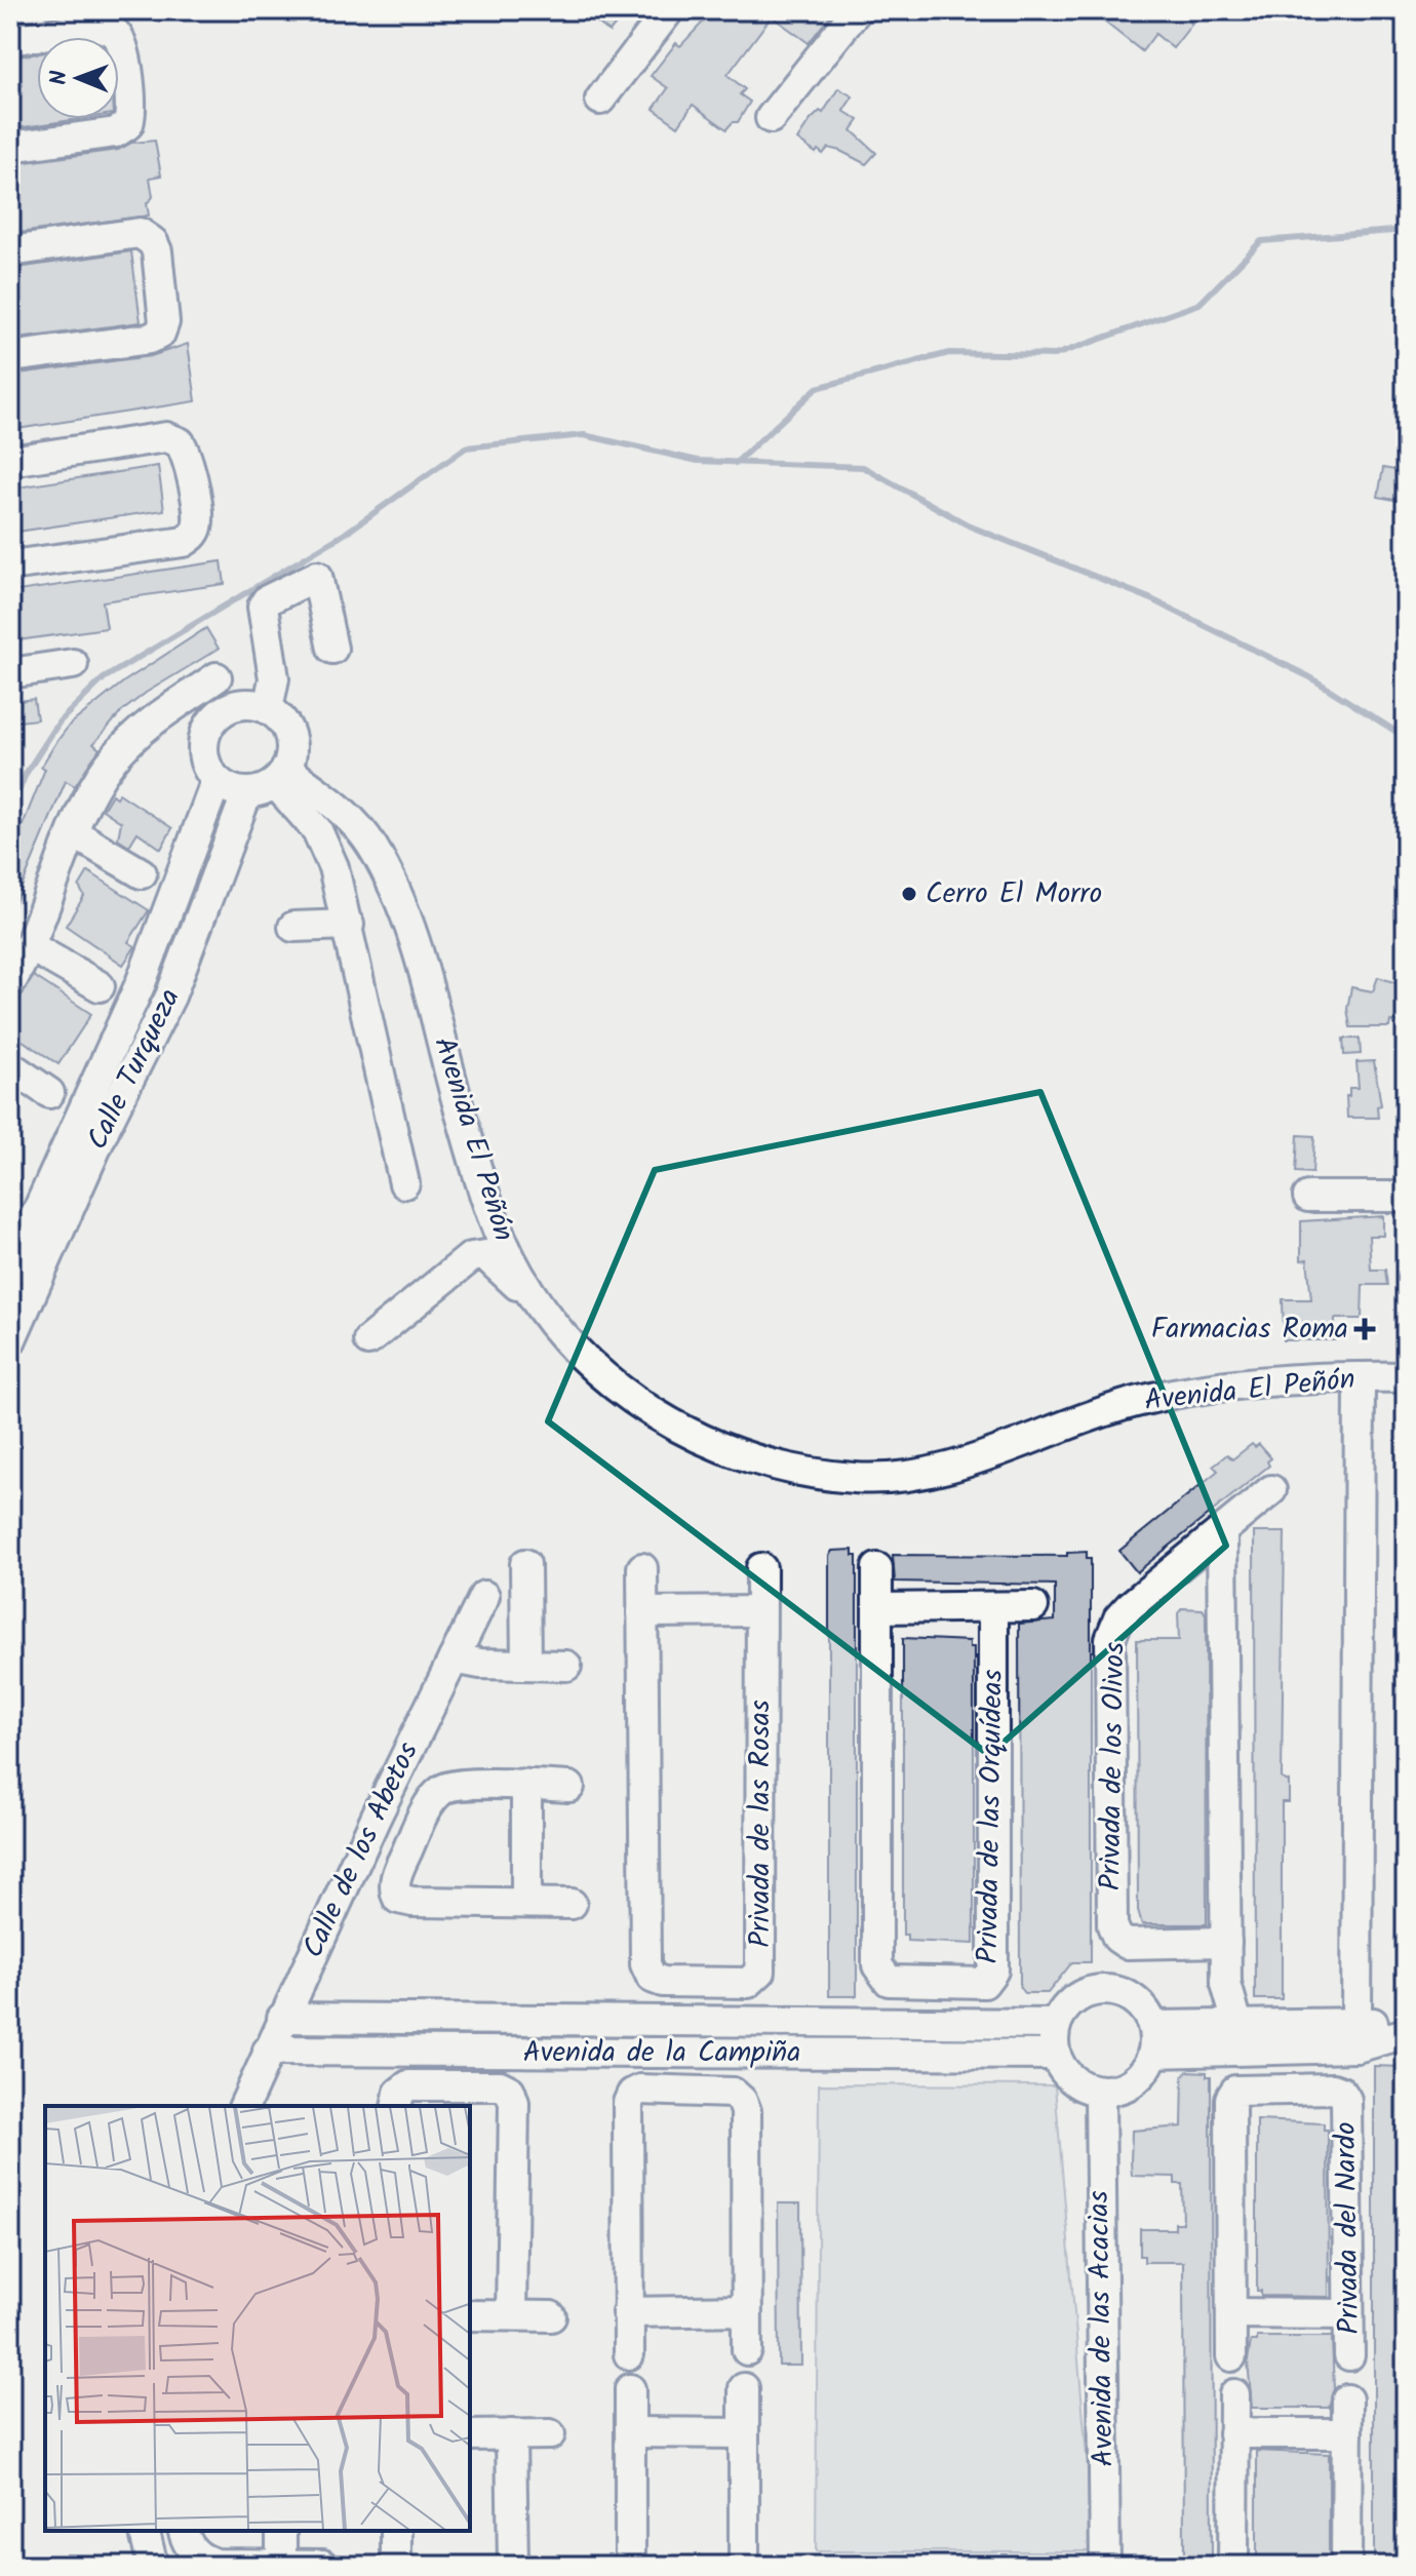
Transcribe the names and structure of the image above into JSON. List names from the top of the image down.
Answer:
{
  "streets": {
    "street": [
      "Calle Turqueza",
      "Avenida El Peñón",
      "Privada de los Olivos",
      "Privada de las Orquídeas",
      "Privada de las Rosas",
      "Calle de los Abetos",
      "Avenida de la Campiña",
      "Privada del Nardo",
      "Avenida de las Acacias"
    ]
  },
  "crossings": [
    ["Calle Turqueza", "Avenida El Peñón"],
    ["Privada de las Orquídeas", "Avenida de la Campiña"],
    ["Calle de los Abetos", "Avenida de la Campiña"],
    ["Avenida de la Campiña", "Avenida de las Acacias"]
  ],
  "places": {
    "other": ["Cerro El Morro"],
    "health": ["Farmacias Roma"]
  },
  "north": "left"
}
